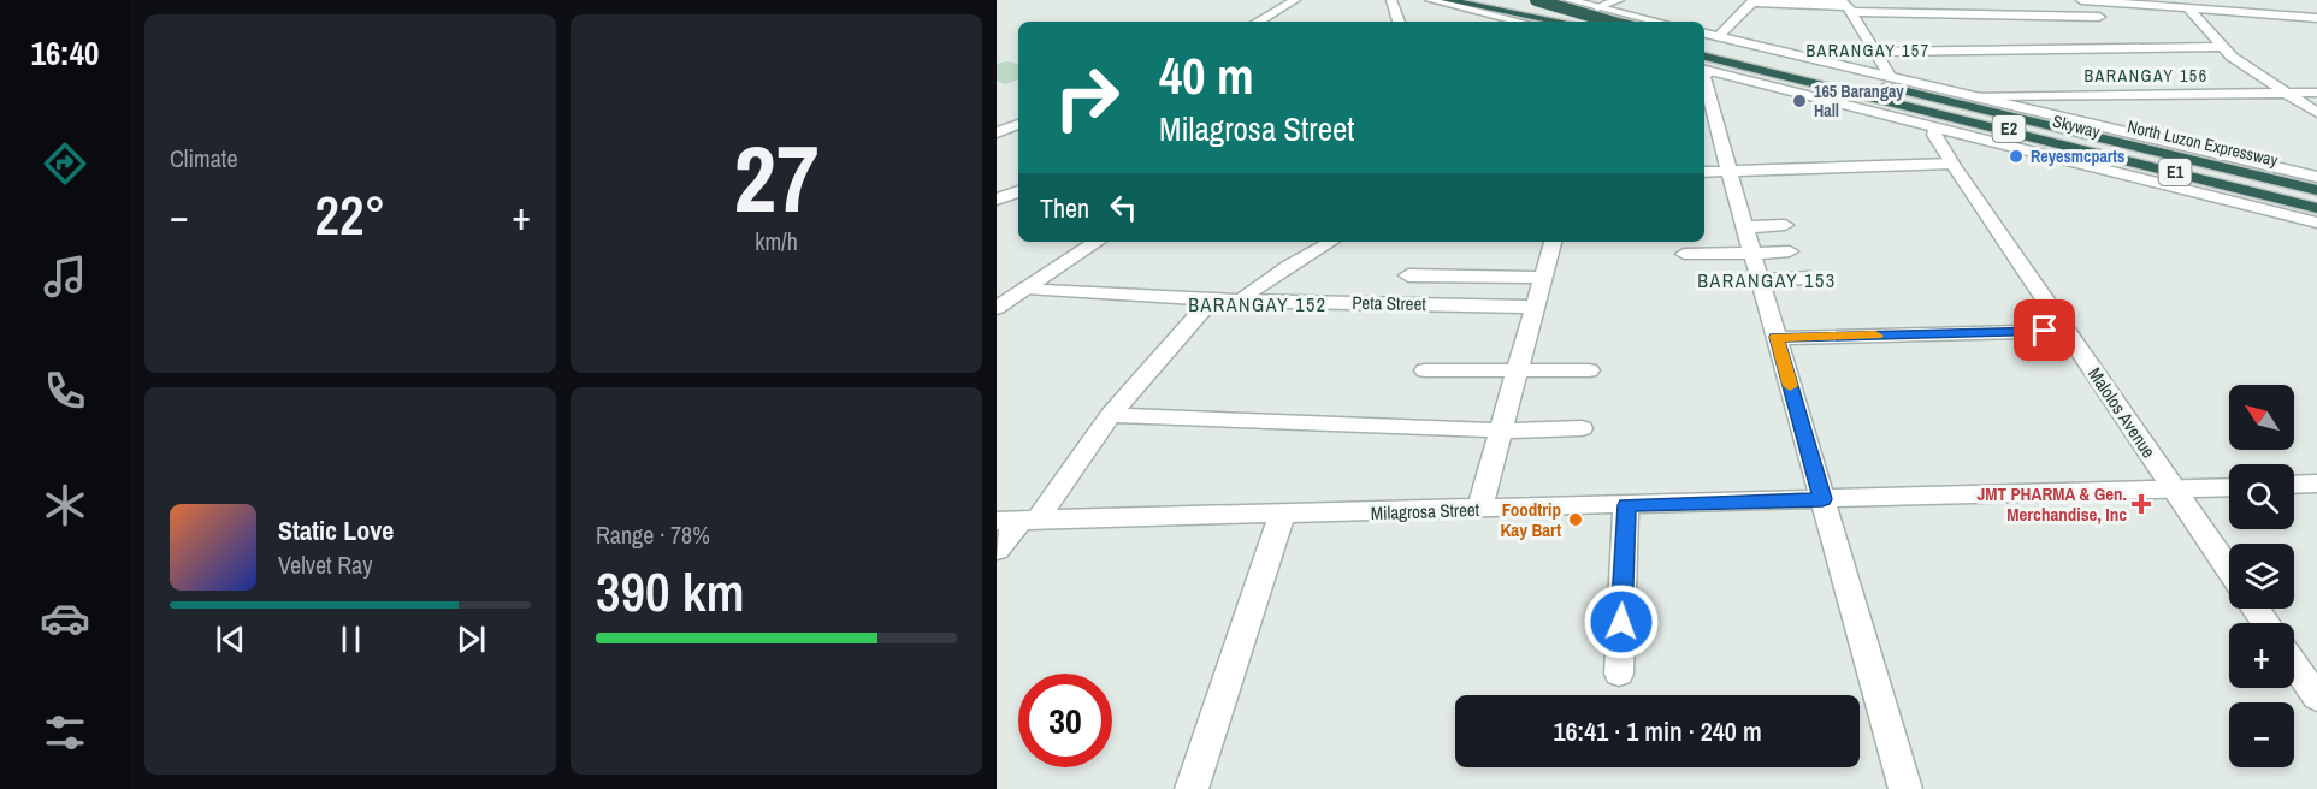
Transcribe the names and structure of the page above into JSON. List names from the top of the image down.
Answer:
{
  "streets": {
    "highway": ["Skyway", "E2"],
    "street": ["Peta Street", "Malolos Avenue", "Milagrosa Street"]
  },
  "crossings": [
    ["Malolos Avenue", "Milagrosa Street"]
  ],
  "districts": [
    "BARANGAY 157",
    "BARANGAY 156",
    "BARANGAY 153",
    "BARANGAY 152"
  ],
  "places": {
    "other": ["165 Barangay Hall", "Reyesmcparts", "Foodtrip Kay Bart"],
    "health": ["JMT PHARMA & Gen. Merchandise, Inc"]
  },
  "north": "top left",
  "page": {
    "tabs": "16:40",
    "tile": [
      "Climate",
      ["27", "km/h"],
      ["Range · 78%", "390 km"]
    ],
    "turn": ["40 m", "Milagrosa Street"],
    "then": "Then",
    "heat": ["−", "22°", "+"],
    "map_buttons": ["+", "−"],
    "song": ["Static Love", "Velvet Ray"],
    "limit": "30",
    "trip": "16:41 · 1 min · 240 m"
  }
}
